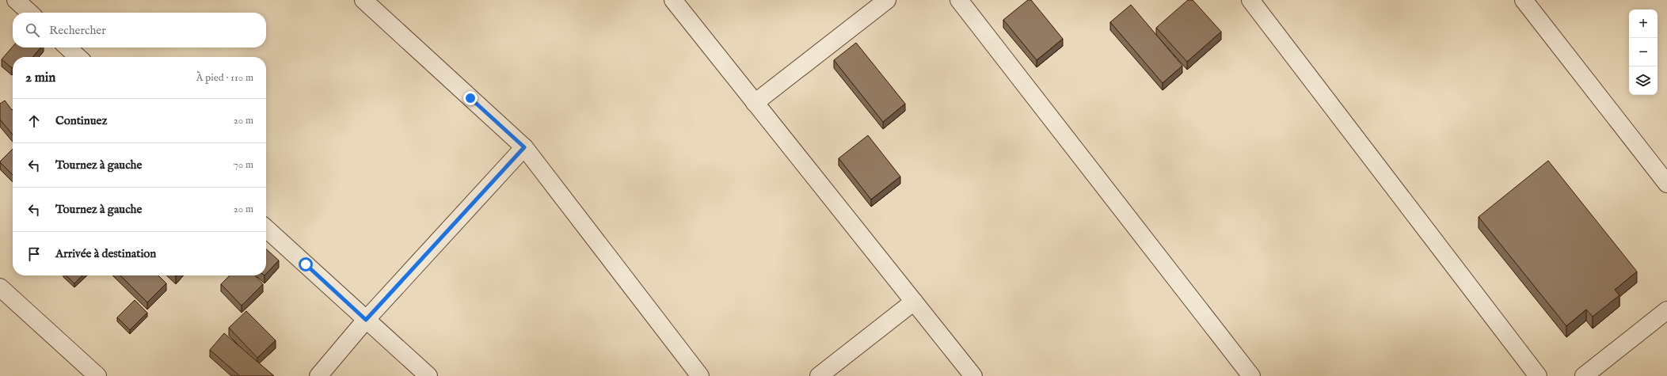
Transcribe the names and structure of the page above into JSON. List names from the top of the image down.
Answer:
{
  "page": {
    "map_buttons": ["+", "−"],
    "search": "Rechercher",
    "heading": ["2 min", "À pied · 110 m"],
    "list": [
      ["Continuez", "20 m"],
      ["Tournez à gauche", "70 m"],
      ["Tournez à gauche", "20 m"],
      "Arrivée à destination"
    ]
  }
}
